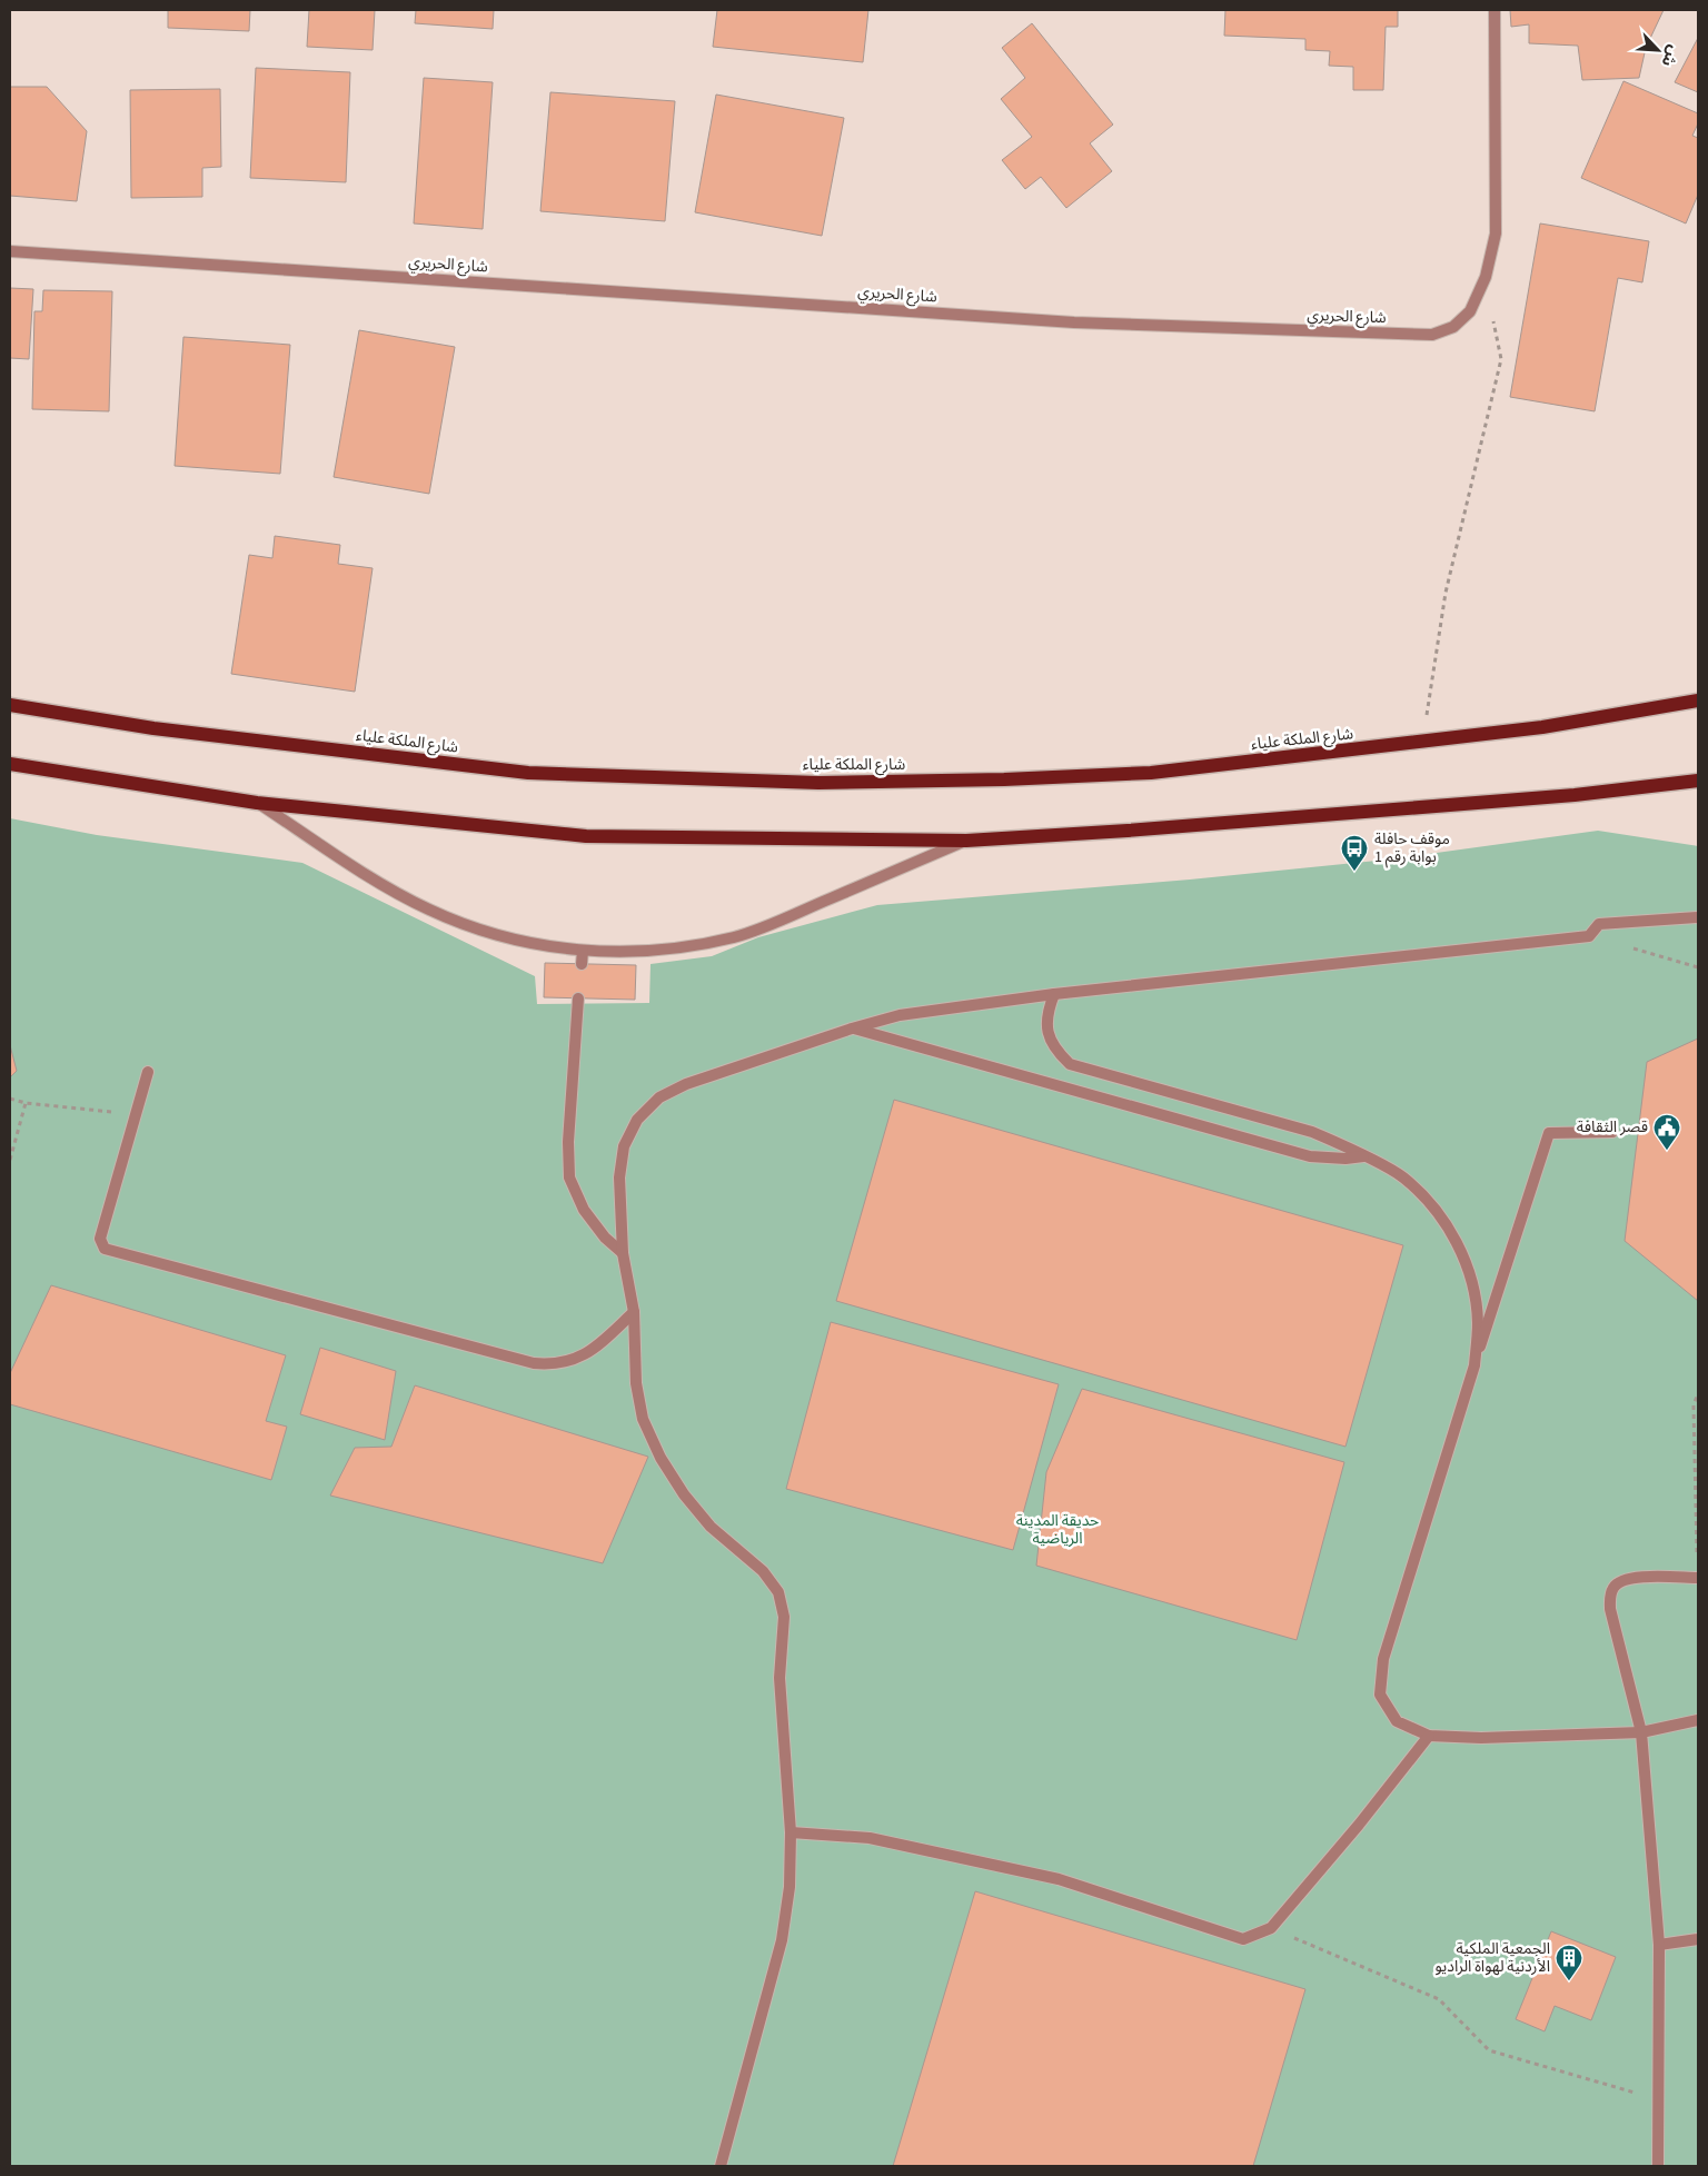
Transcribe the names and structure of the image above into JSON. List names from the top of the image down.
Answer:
{
  "streets": {
    "main road": ["شارع الملكة علياء"],
    "street": ["شارع الحريري"]
  },
  "parks": ["حديقة المدينة الرياضية"],
  "places": {
    "bus stop": ["موقف حافلة بوابة رقم 1"],
    "public building": ["قصر الثقافة"],
    "building": ["الجمعية الملكية الأردنية لهواة الراديو"]
  },
  "north": "bottom right"
}
